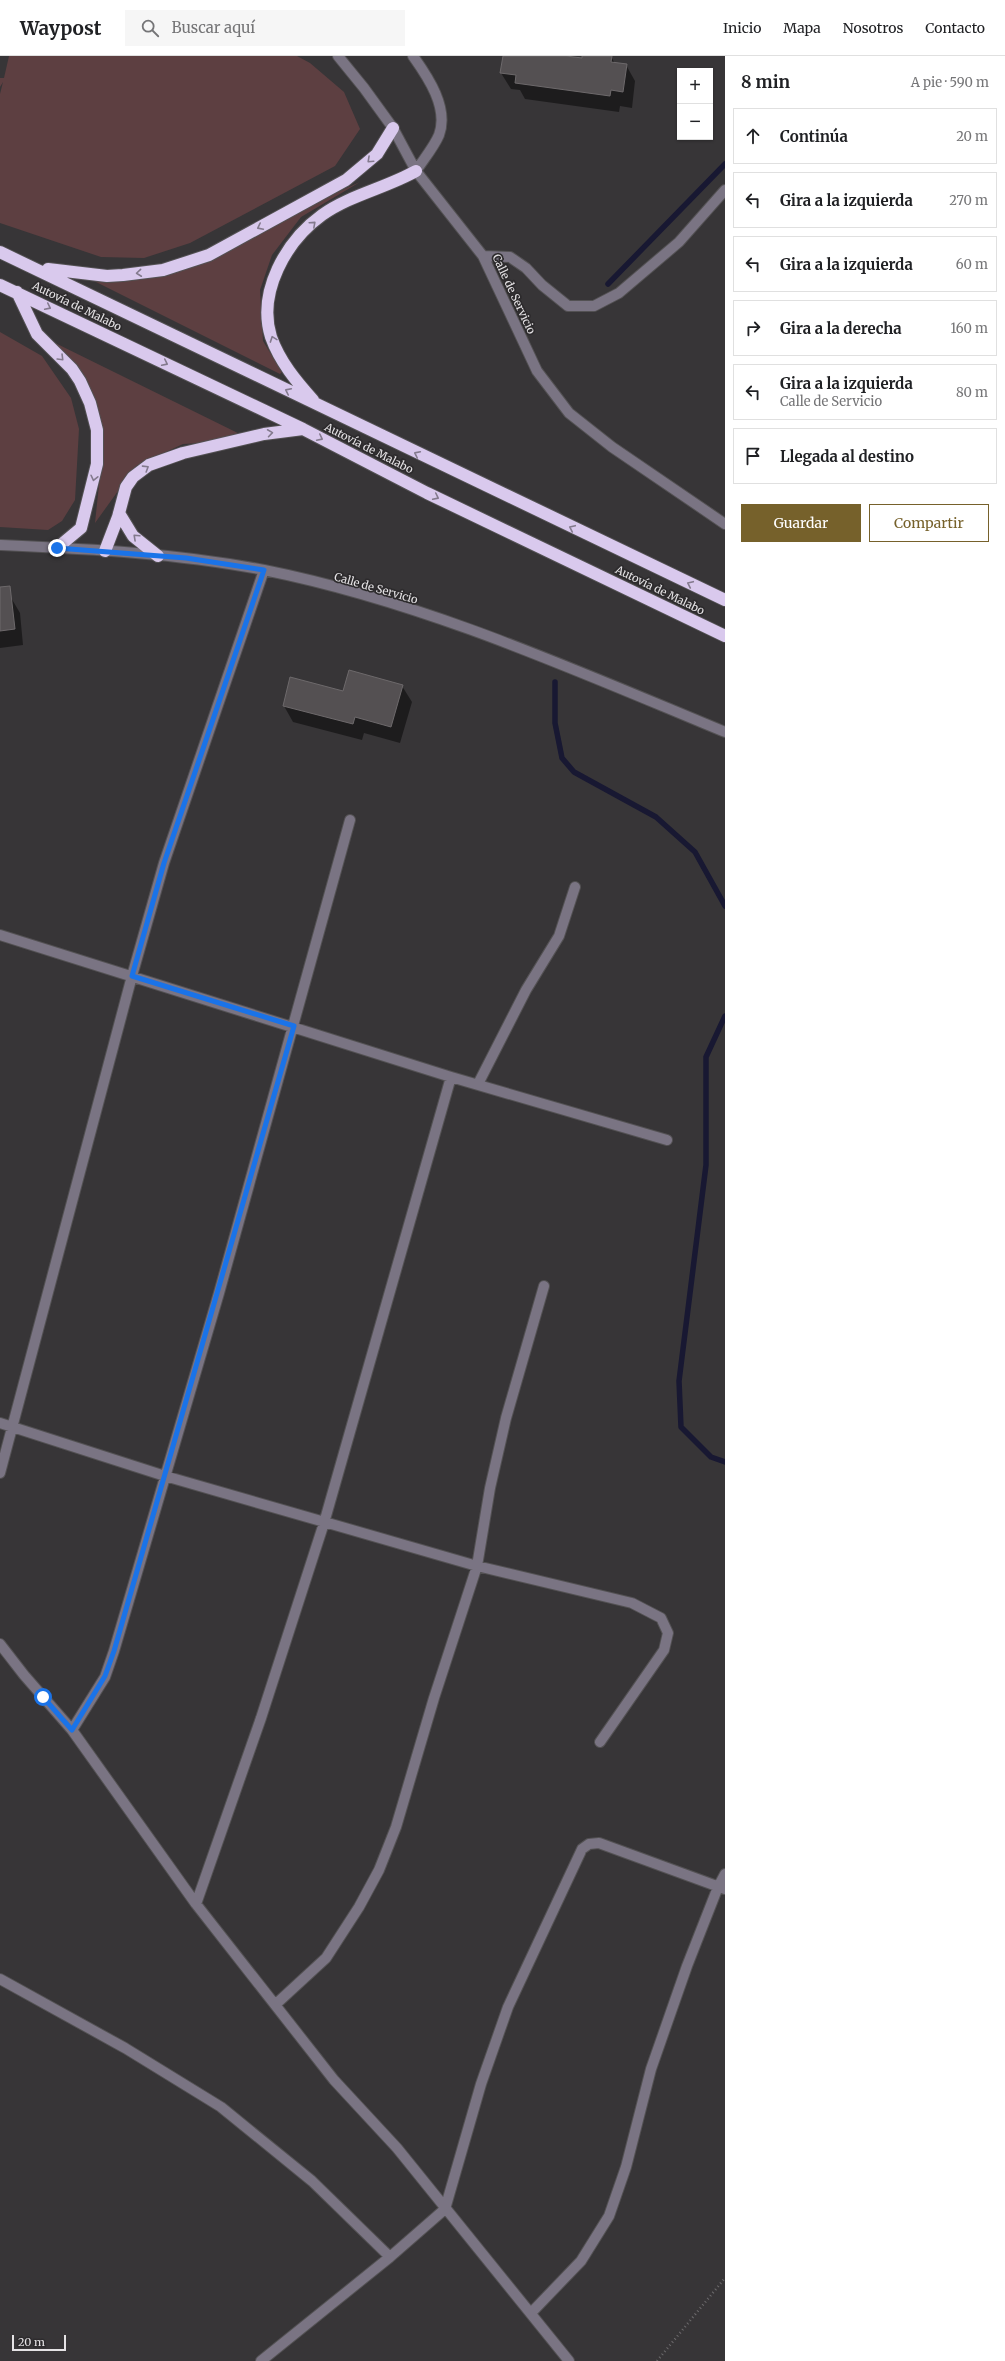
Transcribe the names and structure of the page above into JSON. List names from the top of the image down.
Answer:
{
  "streets": {
    "highway": ["Autovía de Malabo"],
    "street": ["Calle de Servicio"]
  },
  "scale_bar": "20 m",
  "page": {
    "header": "Waypost",
    "search": "Buscar aquí",
    "nav": [
      "Inicio",
      "Mapa",
      "Nosotros",
      "Contacto"
    ],
    "heading": ["8 min", "A pie · 590 m"],
    "map_buttons": ["+", "−"],
    "list": [
      ["Continúa", "20 m"],
      ["Gira a la izquierda", "270 m"],
      ["Gira a la izquierda", "60 m"],
      ["Gira a la derecha", "160 m"],
      ["Gira a la izquierda", "Calle de Servicio", "80 m"],
      "Llegada al destino"
    ],
    "buttons": ["Guardar", "Compartir"],
    "scale": "20 m"
  }
}
